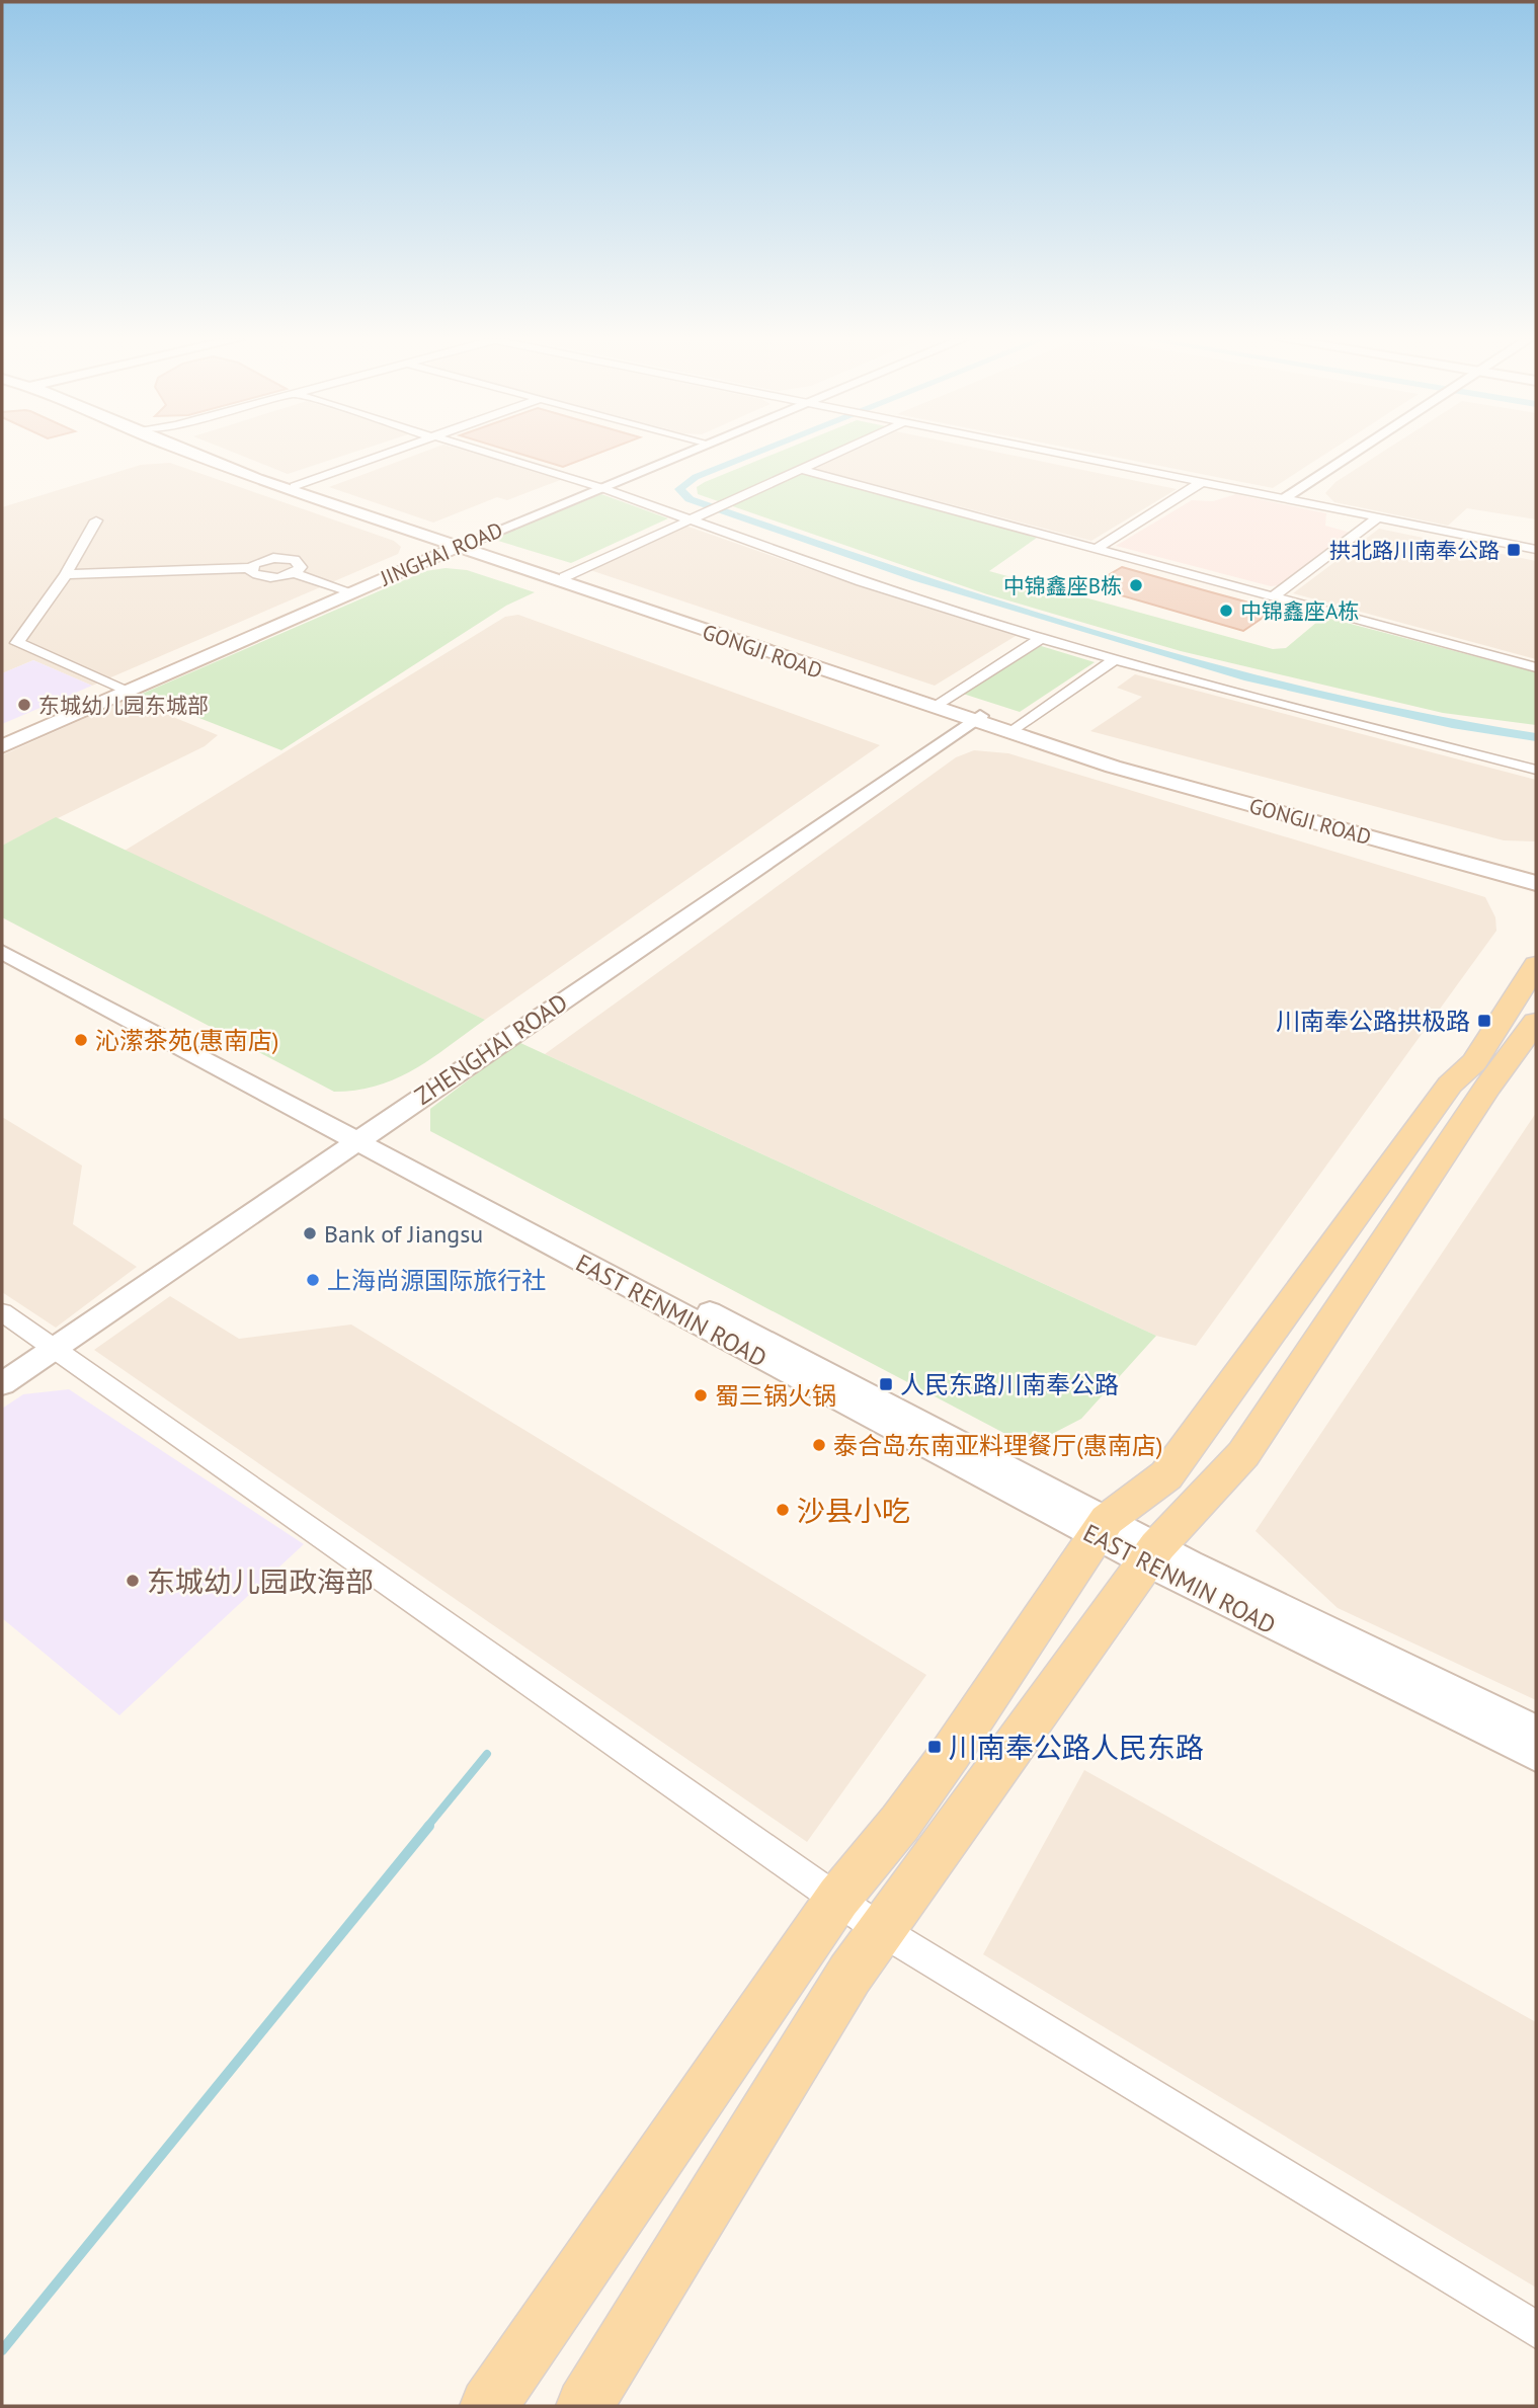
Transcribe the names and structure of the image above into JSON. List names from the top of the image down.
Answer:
{
  "streets": {
    "main road": ["JINGHAI ROAD", "GONGJI ROAD"],
    "street": ["ZHENGHAI ROAD", "EAST RENMIN ROAD"]
  },
  "crossings": [
    ["JINGHAI ROAD", "GONGJI ROAD"],
    ["GONGJI ROAD", "ZHENGHAI ROAD"],
    ["ZHENGHAI ROAD", "EAST RENMIN ROAD"]
  ],
  "places": {
    "transit": [
      "拱北路川南奉公路",
      "川南奉公路拱极路",
      "人民东路川南奉公路",
      "川南奉公路人民东路"
    ],
    "other": [
      "中锦鑫座B栋",
      "中锦鑫座A栋",
      "东城幼儿园东城部",
      "沁潆茶苑(惠南店)",
      "Bank of Jiangsu",
      "上海尚源国际旅行社",
      "蜀三锅火锅",
      "泰合岛东南亚料理餐厅(惠南店)",
      "沙县小吃",
      "东城幼儿园政海部"
    ]
  }
}
